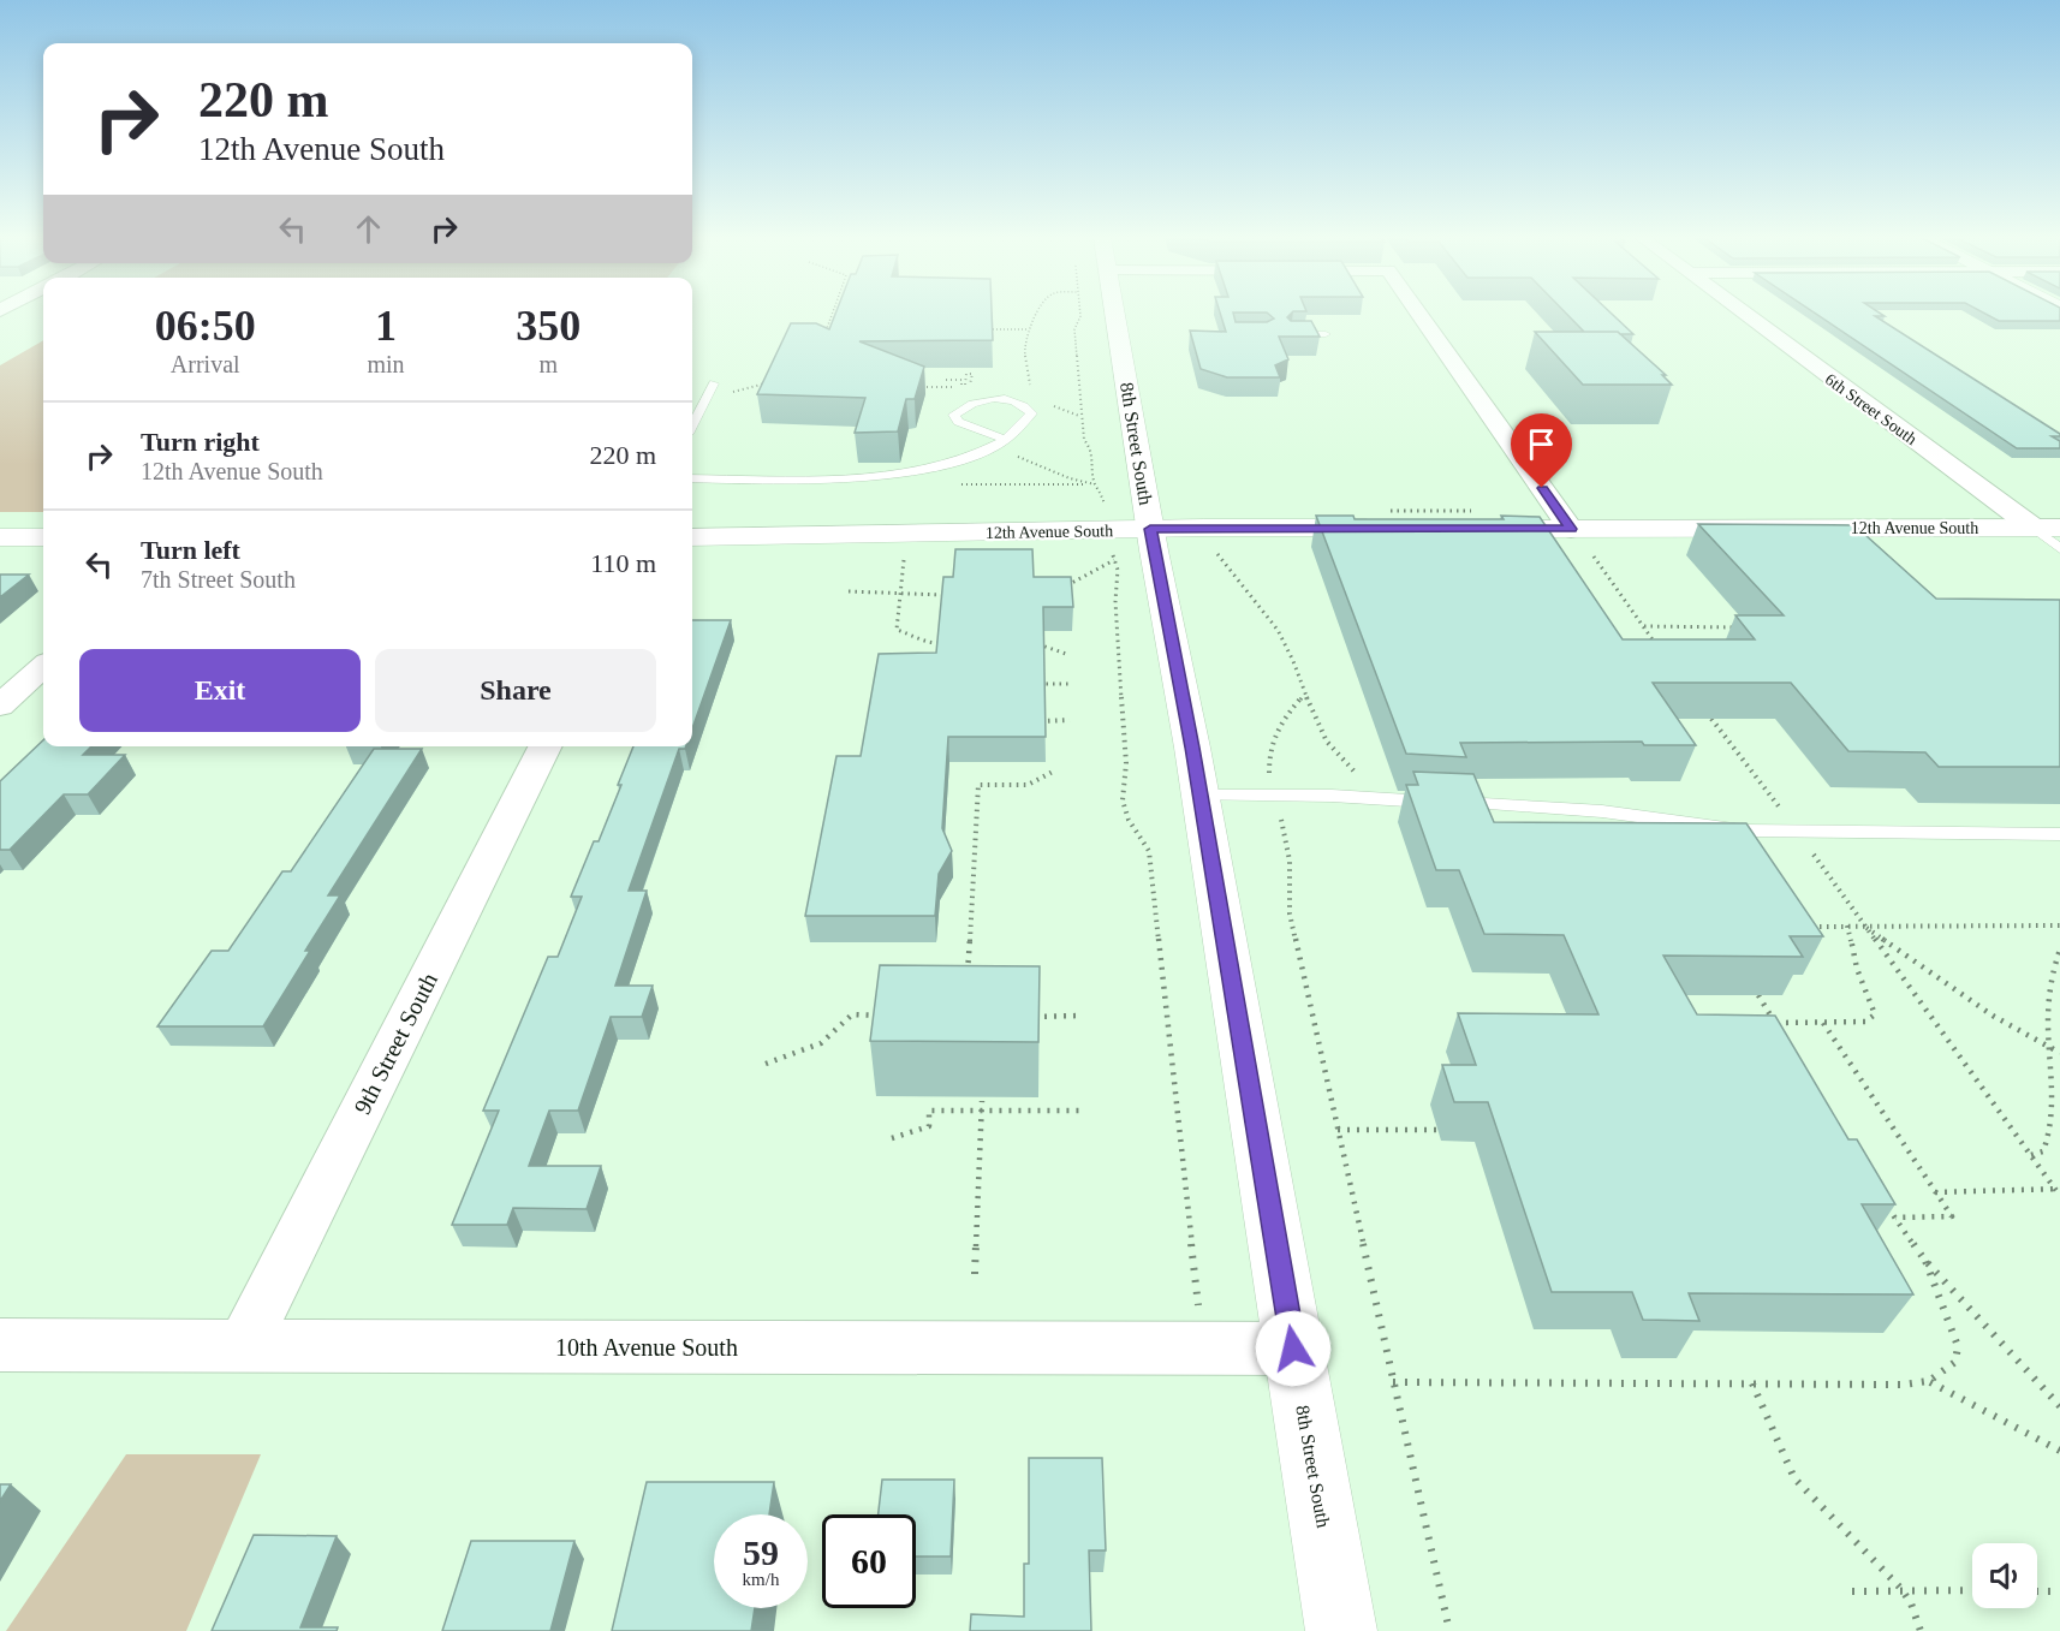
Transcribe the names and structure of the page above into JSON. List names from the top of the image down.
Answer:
{
  "streets": {
    "main road": ["8th Street South", "12th Avenue South"],
    "street": ["6th Street South", "9th Street South", "10th Avenue South"]
  },
  "crossings": [
    ["6th Street South", "12th Avenue South"],
    ["8th Street South", "12th Avenue South"],
    ["8th Street South", "10th Avenue South"],
    ["9th Street South", "10th Avenue South"]
  ],
  "page": {
    "turn": ["220 m", "12th Avenue South"],
    "eta": [
      "06:50",
      "Arrival",
      "1",
      "min",
      "350",
      "m"
    ],
    "list": [
      {
        "name": "Turn right",
        "note": "12th Avenue South",
        "value": "220 m"
      },
      {
        "name": "Turn left",
        "note": "7th Street South",
        "value": "110 m"
      }
    ],
    "buttons": ["Exit", "Share"],
    "speed": "59 km/h",
    "limit": "60"
  }
}
